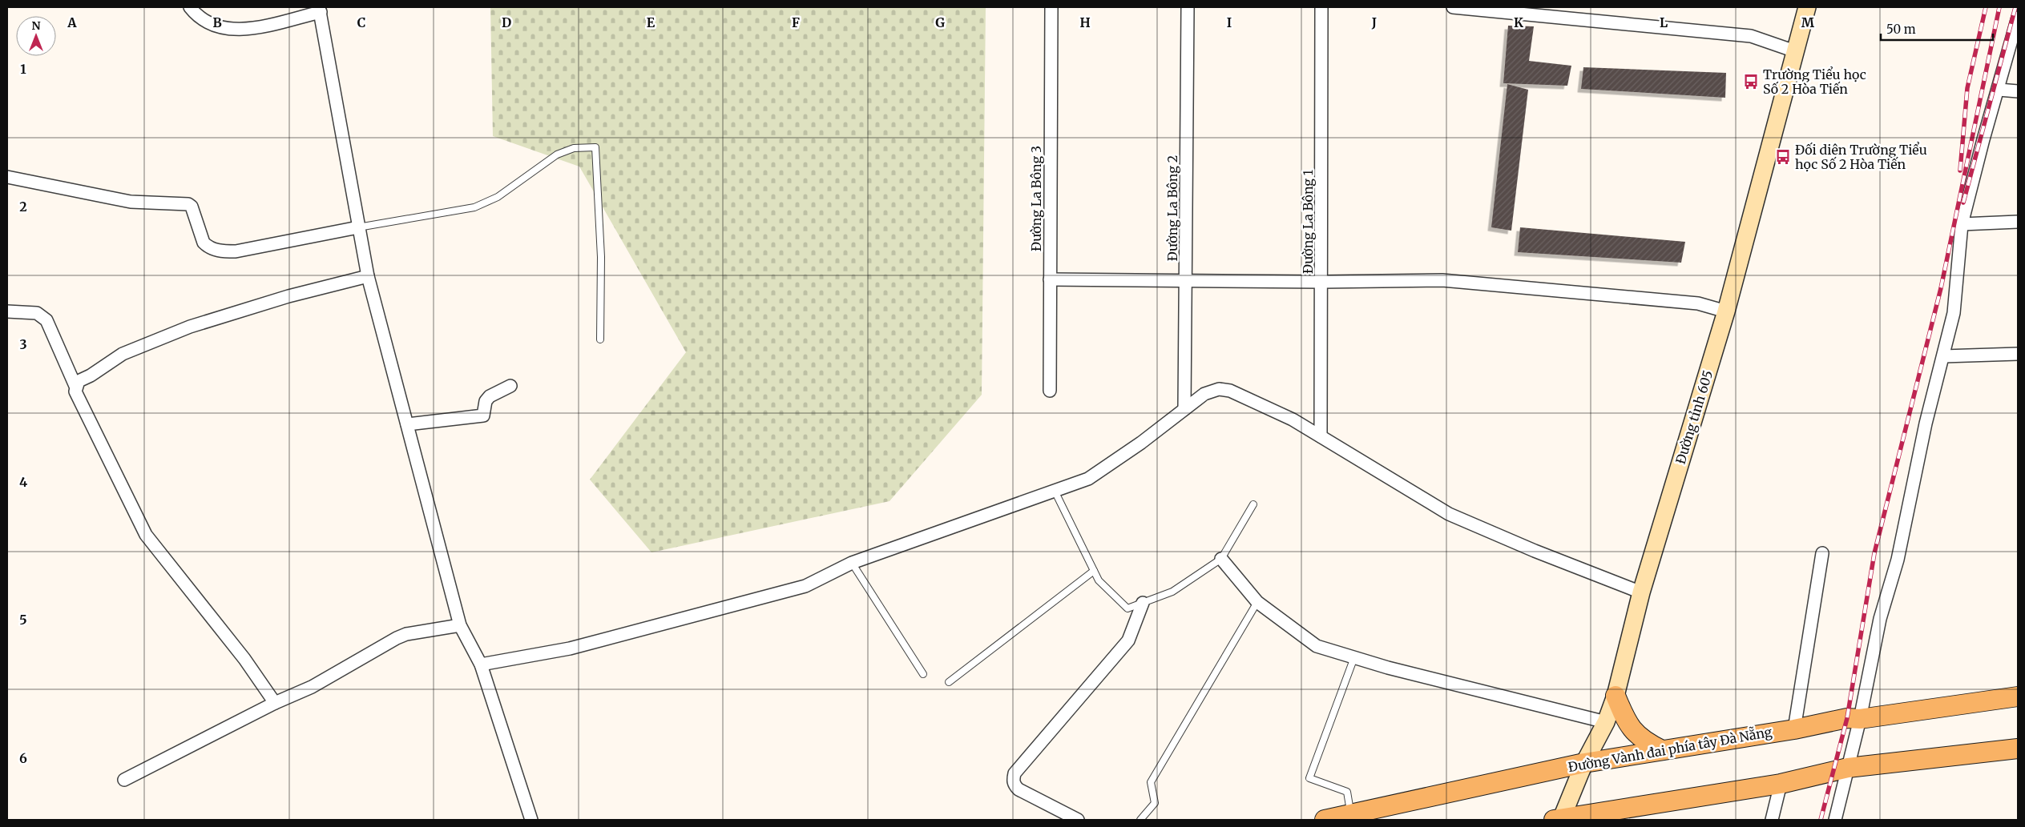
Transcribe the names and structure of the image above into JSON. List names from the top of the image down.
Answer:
{
  "streets": {
    "main road": ["Đường tỉnh 605", "Đường Vành đai phía tây Đà Nẵng"],
    "street": ["Đường La Bông 3", "Đường La Bông 2", "Đường La Bông 1"]
  },
  "crossings": [
    ["Đường tỉnh 605", "Đường Vành đai phía tây Đà Nẵng"]
  ],
  "places": {
    "bus stop": ["Trường Tiểu học Số 2 Hòa Tiến", "Đối diện Trường Tiểu học Số 2 Hòa Tiến"]
  },
  "scale_bar": "50 m",
  "north": "top",
  "grid": {
    "columns": [
      "A",
      "B",
      "C",
      "D",
      "E",
      "F",
      "G",
      "H",
      "I",
      "J",
      "K",
      "L",
      "M"
    ],
    "rows": [
      "1",
      "2",
      "3",
      "4",
      "5",
      "6"
    ]
  }
}
